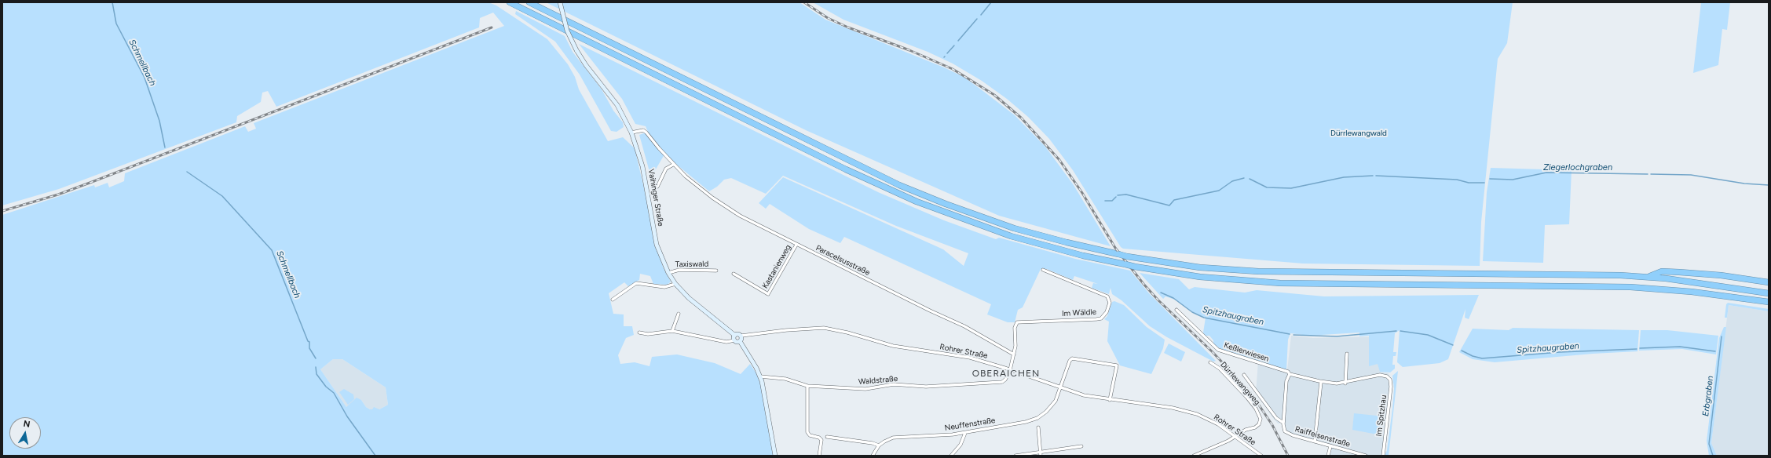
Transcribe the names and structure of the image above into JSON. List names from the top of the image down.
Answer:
{
  "streets": {
    "main road": ["Vaihinger Straße"],
    "street": [
      "Paracelsusstraße",
      "Taxiswald",
      "Kastanienweg",
      "Im Wäldle",
      "Rohrer Straße",
      "Keßlerwiesen",
      "Waldstraße",
      "Dürrlewangweg",
      "Im Spitzhau",
      "Neuffenstraße",
      "Raiffeisenstraße"
    ]
  },
  "crossings": [
    ["Vaihinger Straße", "Paracelsusstraße"],
    ["Vaihinger Straße", "Taxiswald"],
    ["Paracelsusstraße", "Kastanienweg"],
    ["Paracelsusstraße", "Im Wäldle"],
    ["Rohrer Straße", "Waldstraße"],
    ["Rohrer Straße", "Dürrlewangweg"],
    ["Rohrer Straße", "Neuffenstraße"],
    ["Keßlerwiesen", "Im Spitzhau"]
  ],
  "districts": ["OBERAICHEN"],
  "water": [
    "Schmellbach",
    "Ziegerlochgraben",
    "Spitzhaugraben",
    "Erbgraben"
  ],
  "parks": ["Dürrlewangwald"],
  "north": "top"
}
